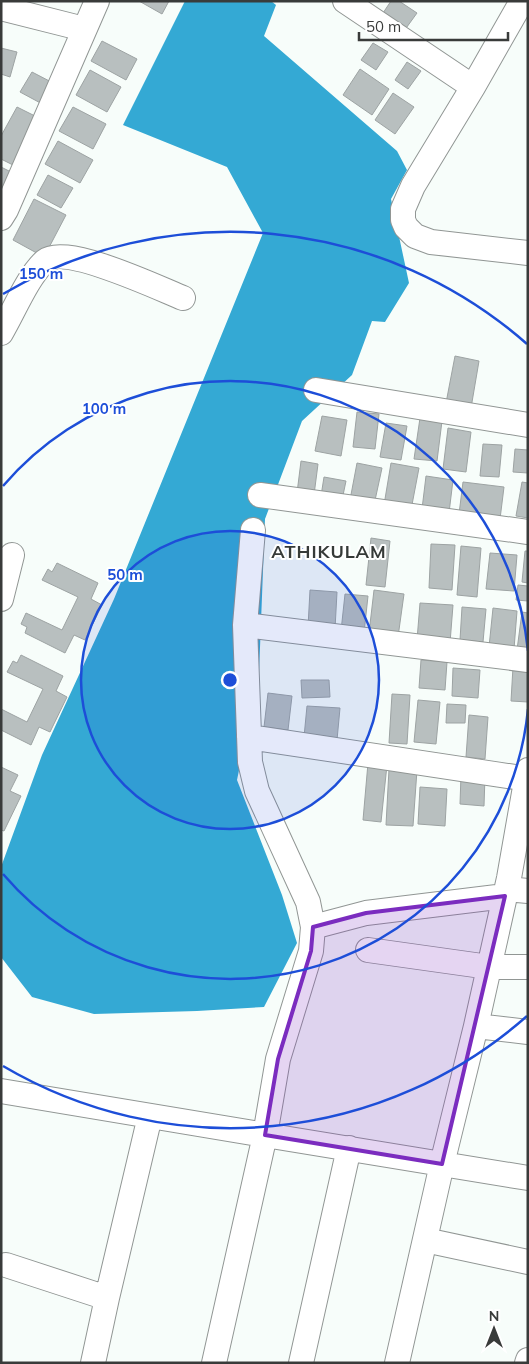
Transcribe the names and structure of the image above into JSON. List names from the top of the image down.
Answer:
{
  "districts": ["ATHIKULAM"],
  "scale_bar": "50 m",
  "north": "top",
  "rings": ["150 m", "100 m", "50 m"]
}
